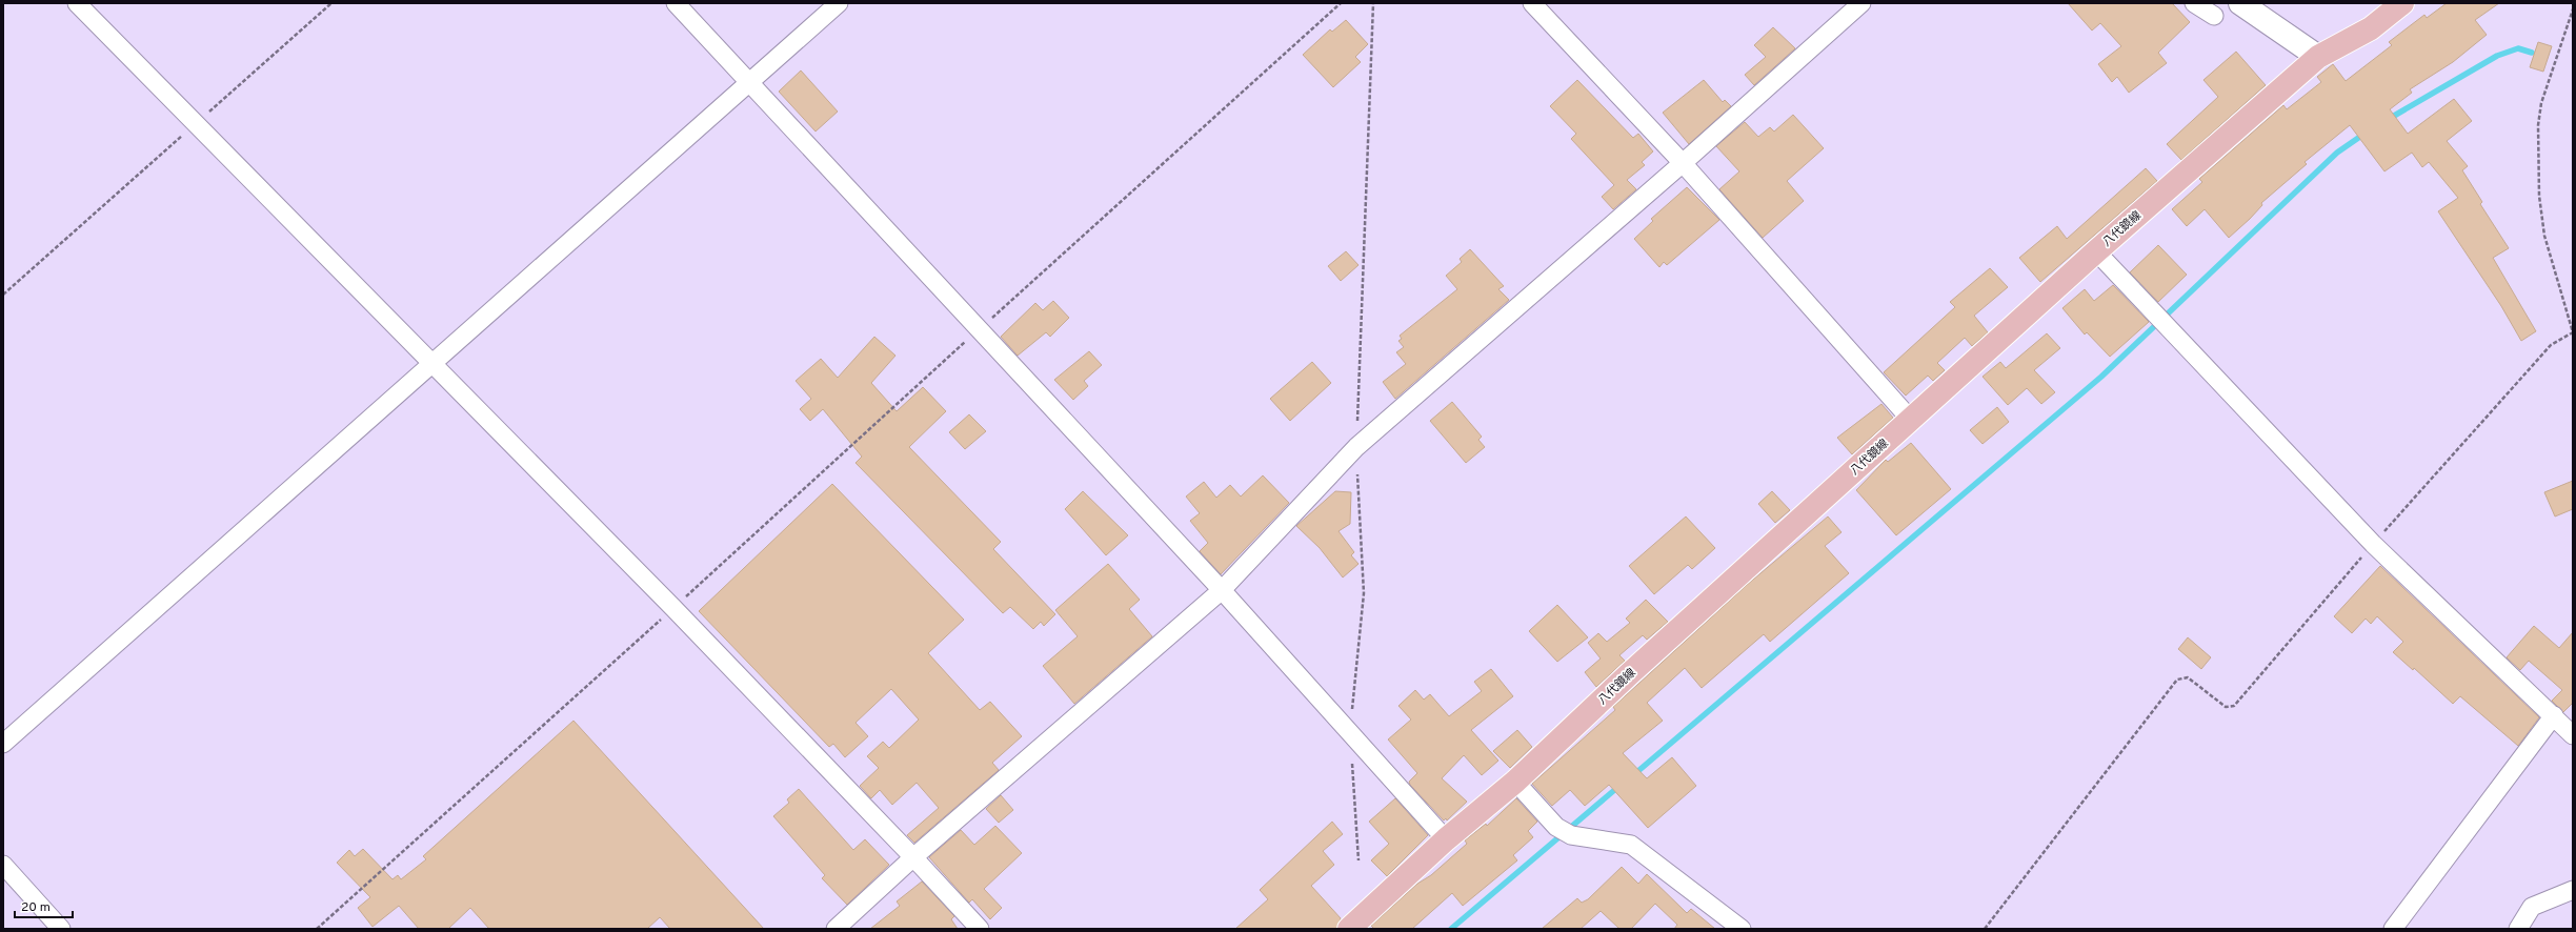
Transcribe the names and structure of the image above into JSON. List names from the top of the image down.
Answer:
{
  "streets": {
    "main road": ["八代鏡線"]
  },
  "scale_bar": "20 m"
}
